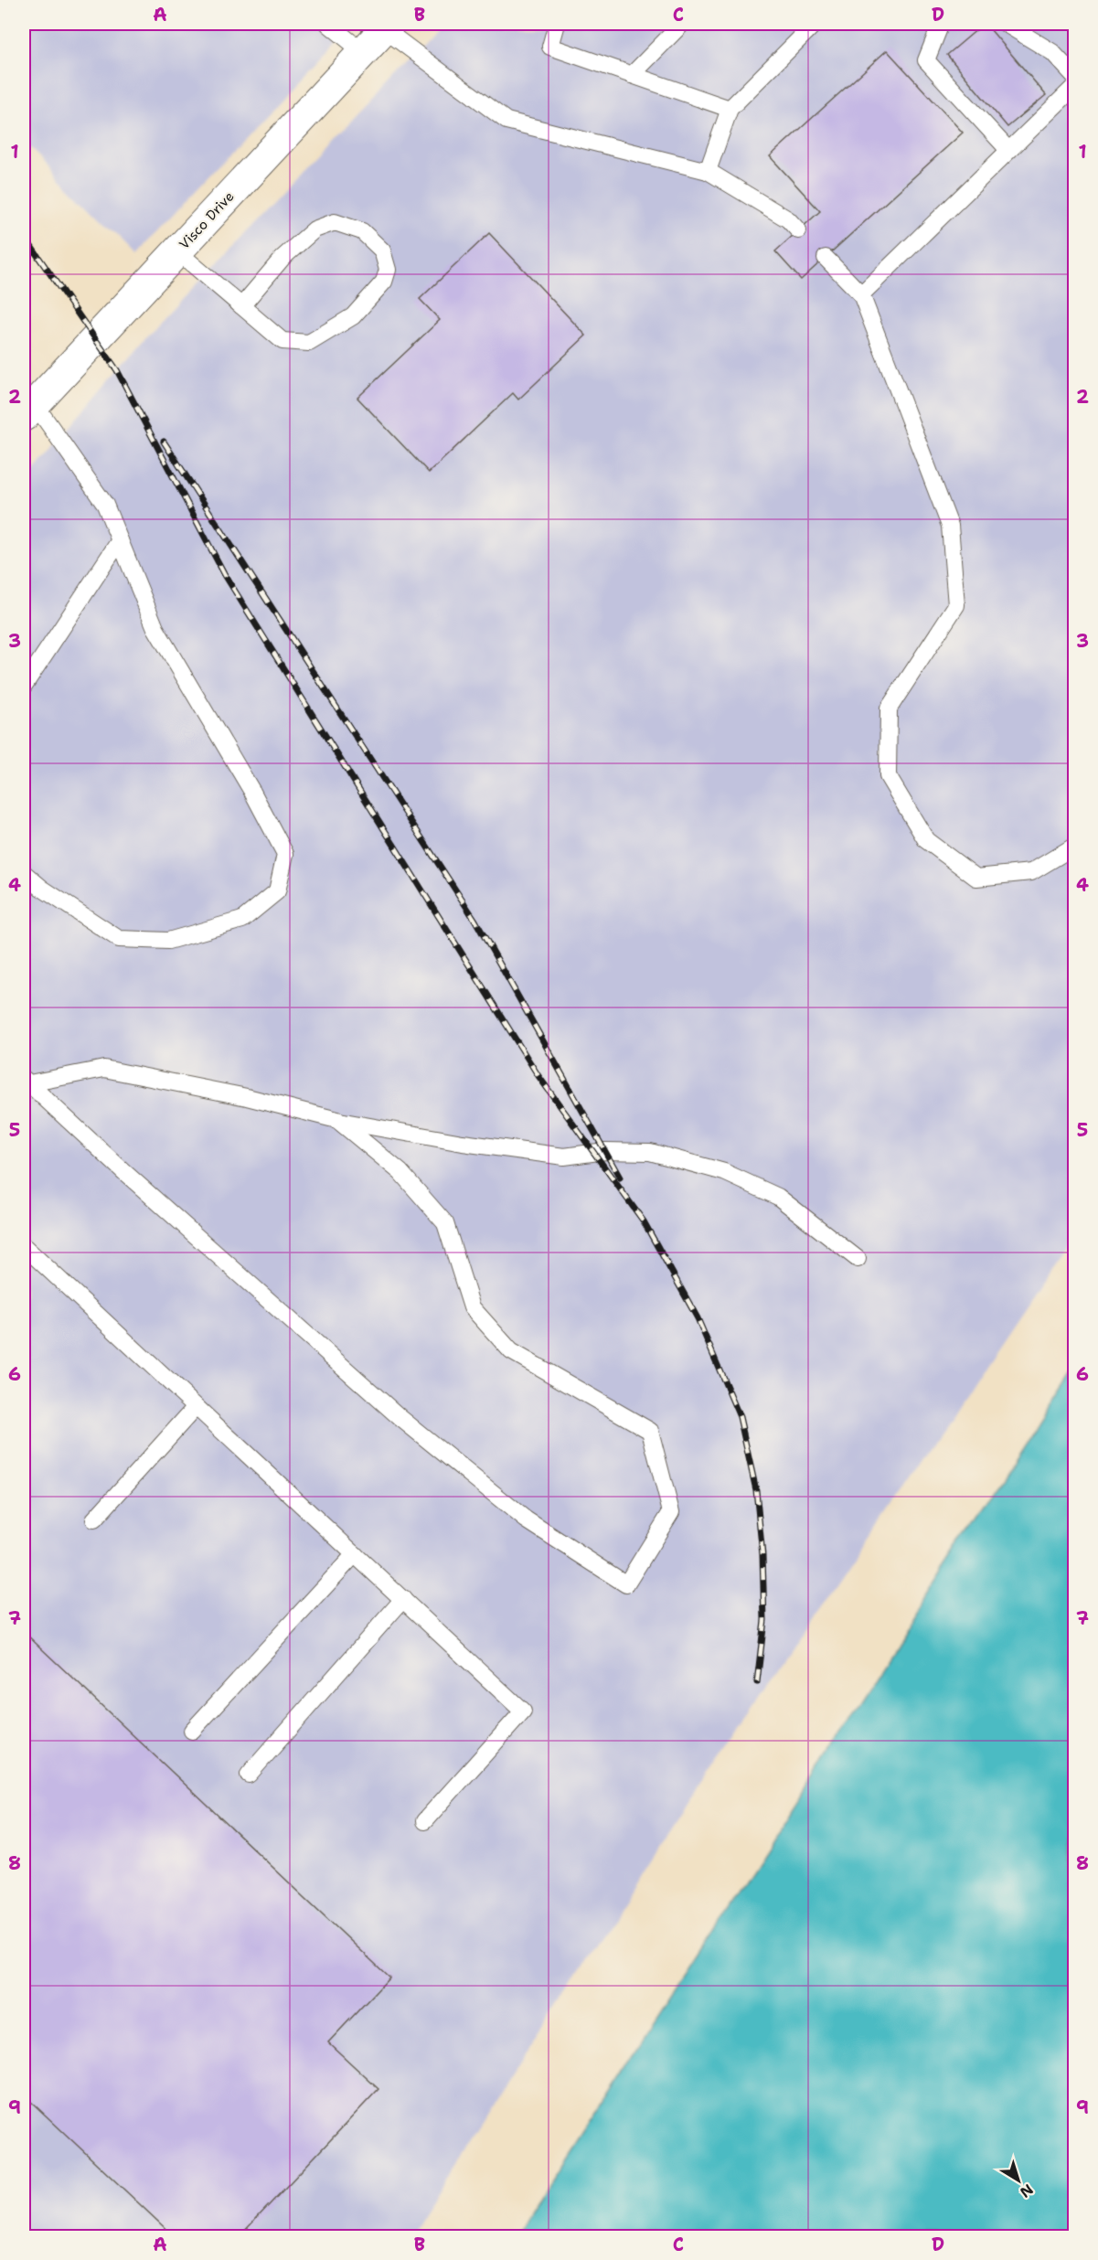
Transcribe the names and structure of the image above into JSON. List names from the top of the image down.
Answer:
{
  "streets": {
    "street": ["Visco Drive"]
  },
  "north": "bottom right",
  "grid": {
    "columns": [
      "A",
      "B",
      "C",
      "D"
    ],
    "rows": [
      "1",
      "2",
      "3",
      "4",
      "5",
      "6",
      "7",
      "8",
      "9"
    ]
  }
}
